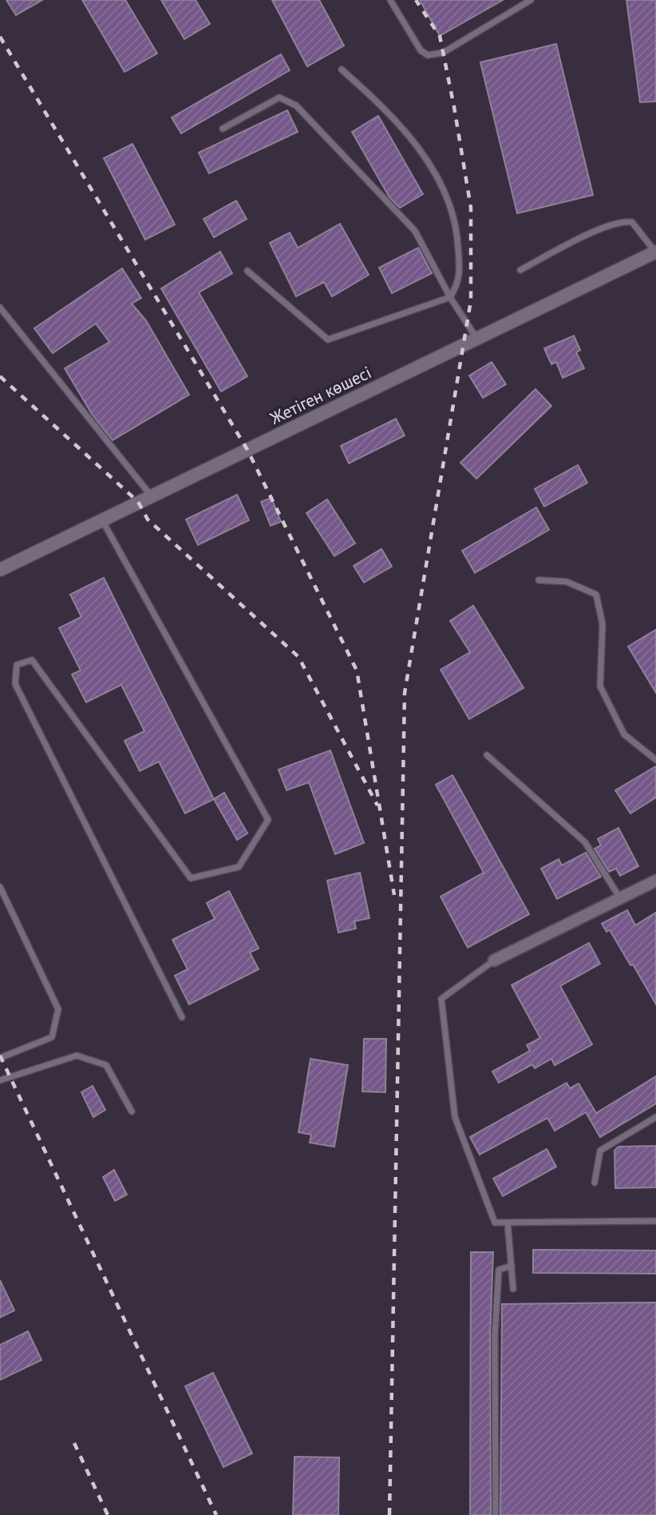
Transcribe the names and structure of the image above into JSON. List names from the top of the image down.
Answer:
{
  "streets": {
    "street": ["Жетіген көшесі"]
  }
}
